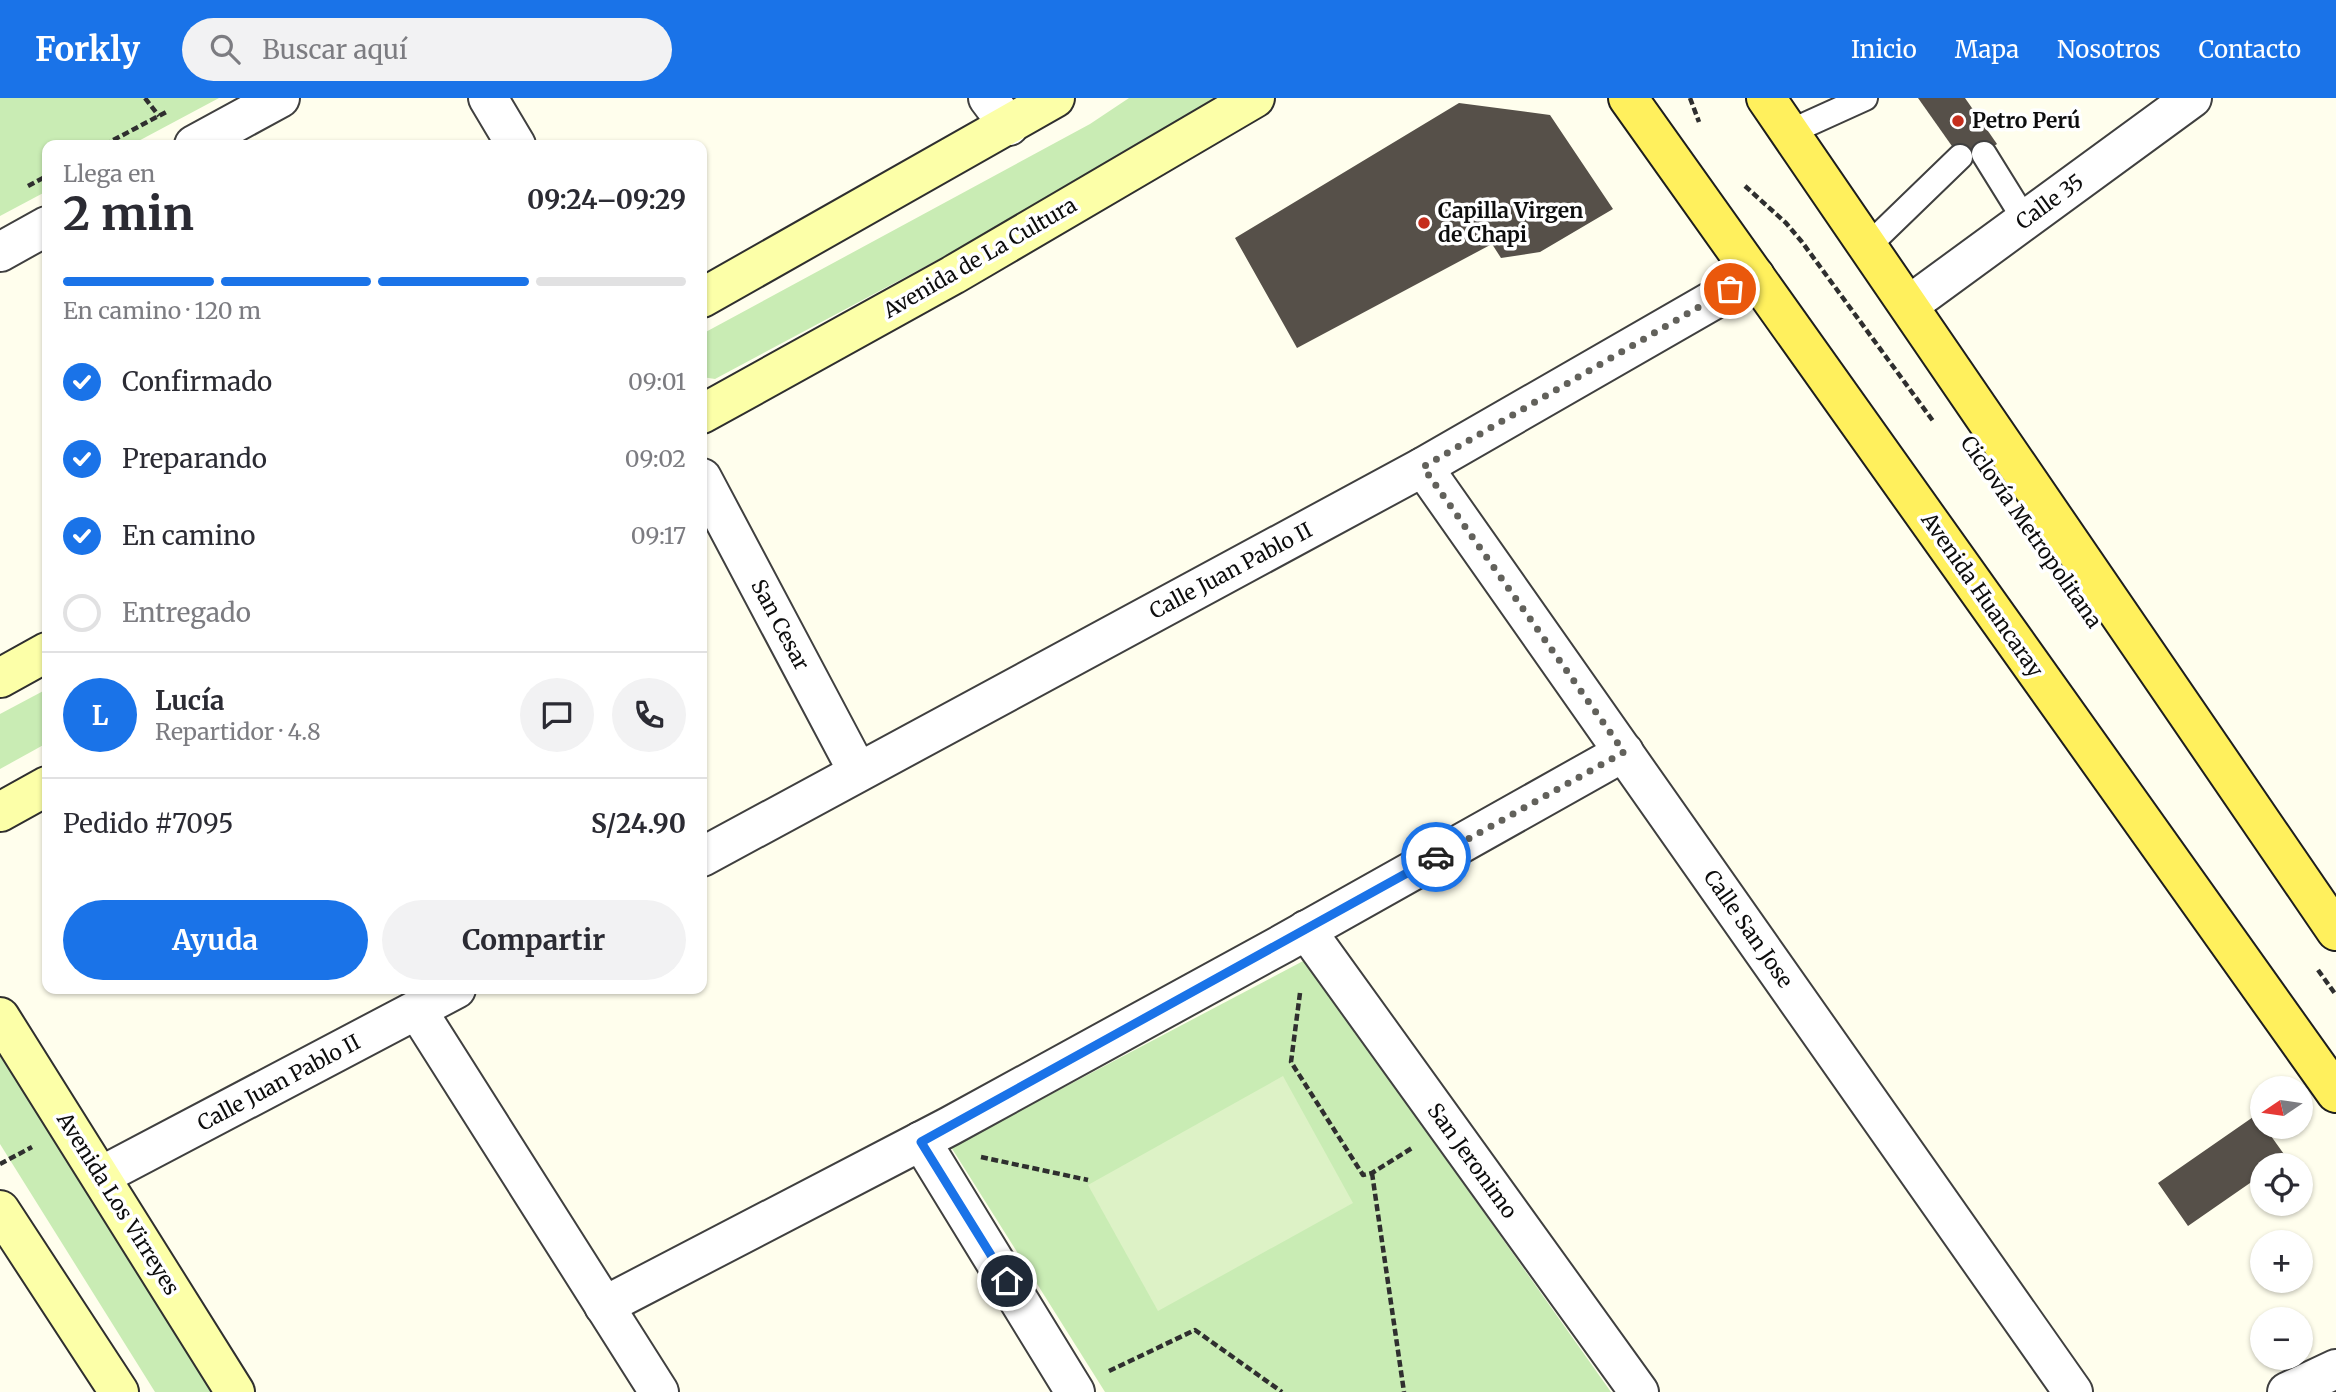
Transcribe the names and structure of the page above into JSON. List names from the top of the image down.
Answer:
{
  "streets": {
    "main road": ["Avenida de La Cultura", "Avenida Huancaray", "Avenida Los Virreyes"],
    "street": [
      "Calle 35",
      "Calle Juan Pablo II",
      "San Cesar",
      "Calle San Jose",
      "San Jeronimo"
    ],
    "path": ["Ciclovía Metropolitana"]
  },
  "crossings": [
    ["Calle Juan Pablo II", "Avenida Huancaray"],
    ["Calle Juan Pablo II", "San Cesar"],
    ["Calle Juan Pablo II", "Calle San Jose"],
    ["Calle Juan Pablo II", "Avenida Los Virreyes"]
  ],
  "places": ["Petro Perú", "Capilla Virgen de Chapi"],
  "north": "left",
  "page": {
    "header": "Forkly",
    "search": "Buscar aquí",
    "nav": [
      "Inicio",
      "Mapa",
      "Nosotros",
      "Contacto"
    ],
    "heading": ["2 min", "Llega en", "09:24–09:29"],
    "panel": [
      "Lucía",
      "Repartidor · 4.8",
      "Pedido #7095",
      "S/24.90"
    ],
    "bar": "En camino · 120 m",
    "list": [
      ["Confirmado", "09:01"],
      ["Preparando", "09:02"],
      ["En camino", "09:17"],
      "Entregado"
    ],
    "round": "L",
    "buttons": ["Ayuda", "Compartir"],
    "map_buttons": ["+", "−"]
  }
}
